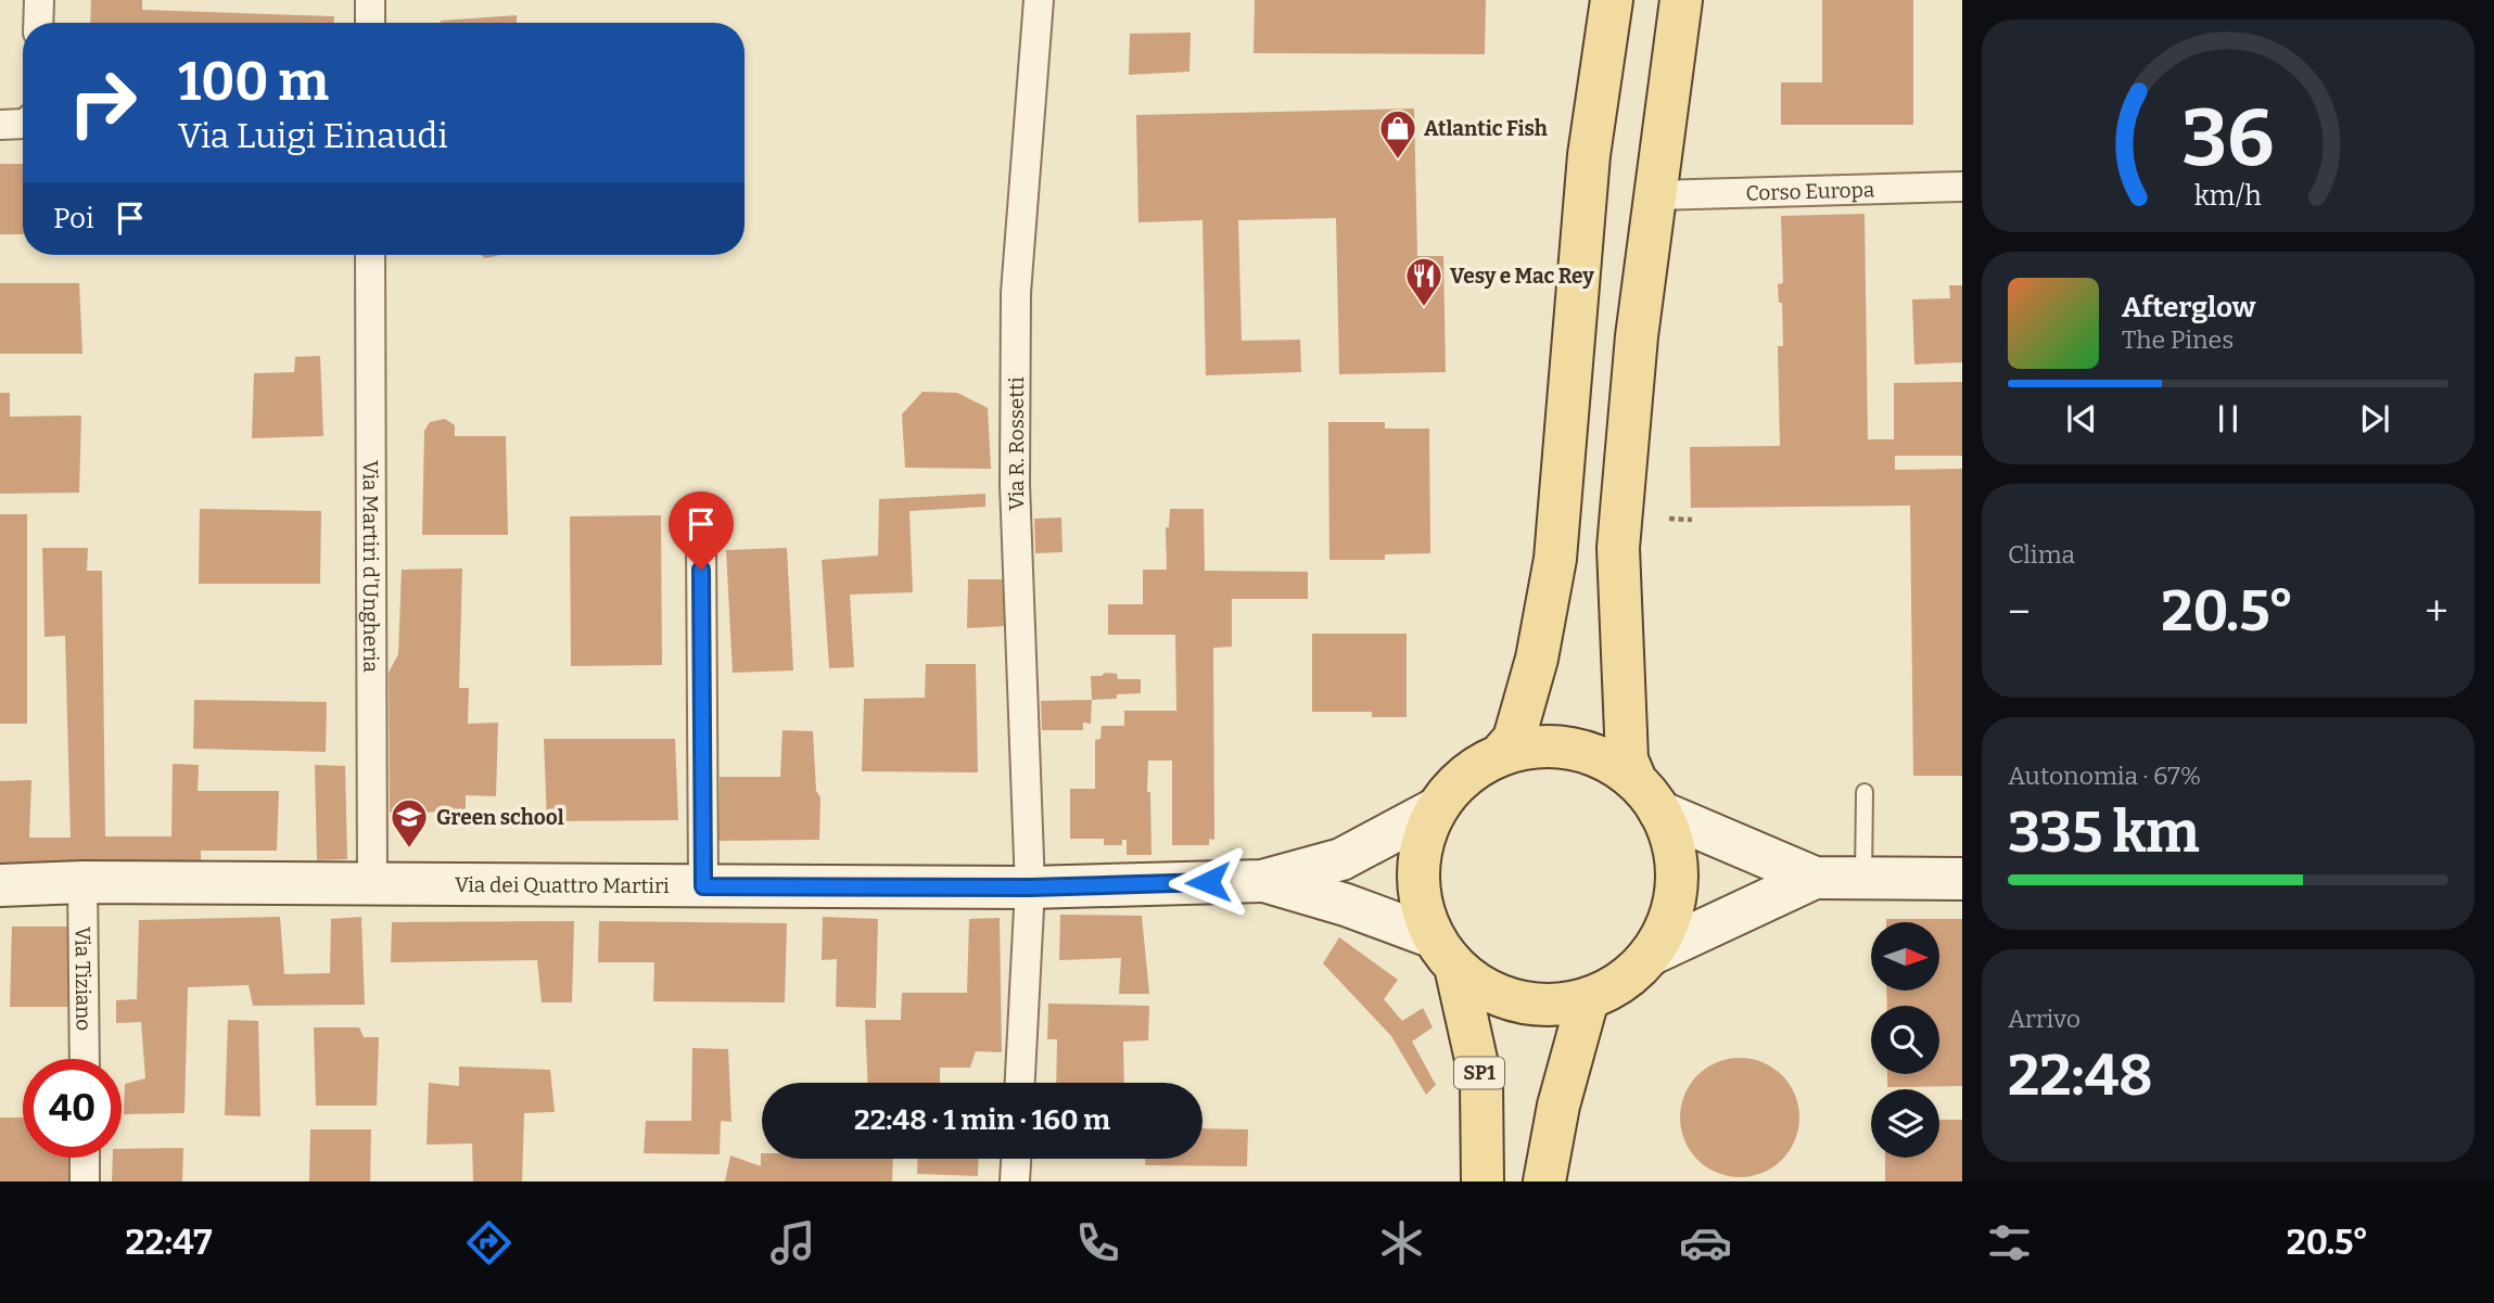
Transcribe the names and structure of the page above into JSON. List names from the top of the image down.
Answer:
{
  "streets": {
    "main road": ["SP1"],
    "street": [
      "Corso Europa",
      "Via R. Rossetti",
      "Via Martiri d'Ungheria",
      "Via dei Quattro Martiri",
      "Via Tiziano"
    ]
  },
  "crossings": [
    ["Via R. Rossetti", "Via dei Quattro Martiri"],
    ["Via Martiri d'Ungheria", "Via dei Quattro Martiri"],
    ["Via dei Quattro Martiri", "Via Tiziano"],
    ["Via dei Quattro Martiri", "SP1"]
  ],
  "places": {
    "shop": ["Atlantic Fish"],
    "restaurant": ["Vesy e Mac Rey"],
    "school or university": ["Green school"]
  },
  "north": "right",
  "page": {
    "turn": ["100 m", "Via Luigi Einaudi"],
    "then": "Poi",
    "song": ["Afterglow", "The Pines"],
    "tile": [
      "Clima",
      ["Autonomia · 67%", "335 km"],
      ["Arrivo", "22:48"]
    ],
    "heat": ["−", "20.5°", "+"],
    "limit": "40",
    "trip": "22:48 · 1 min · 160 m",
    "tabs": ["22:47", "20.5°"],
    "gauge": ["36", "km/h"]
  }
}
